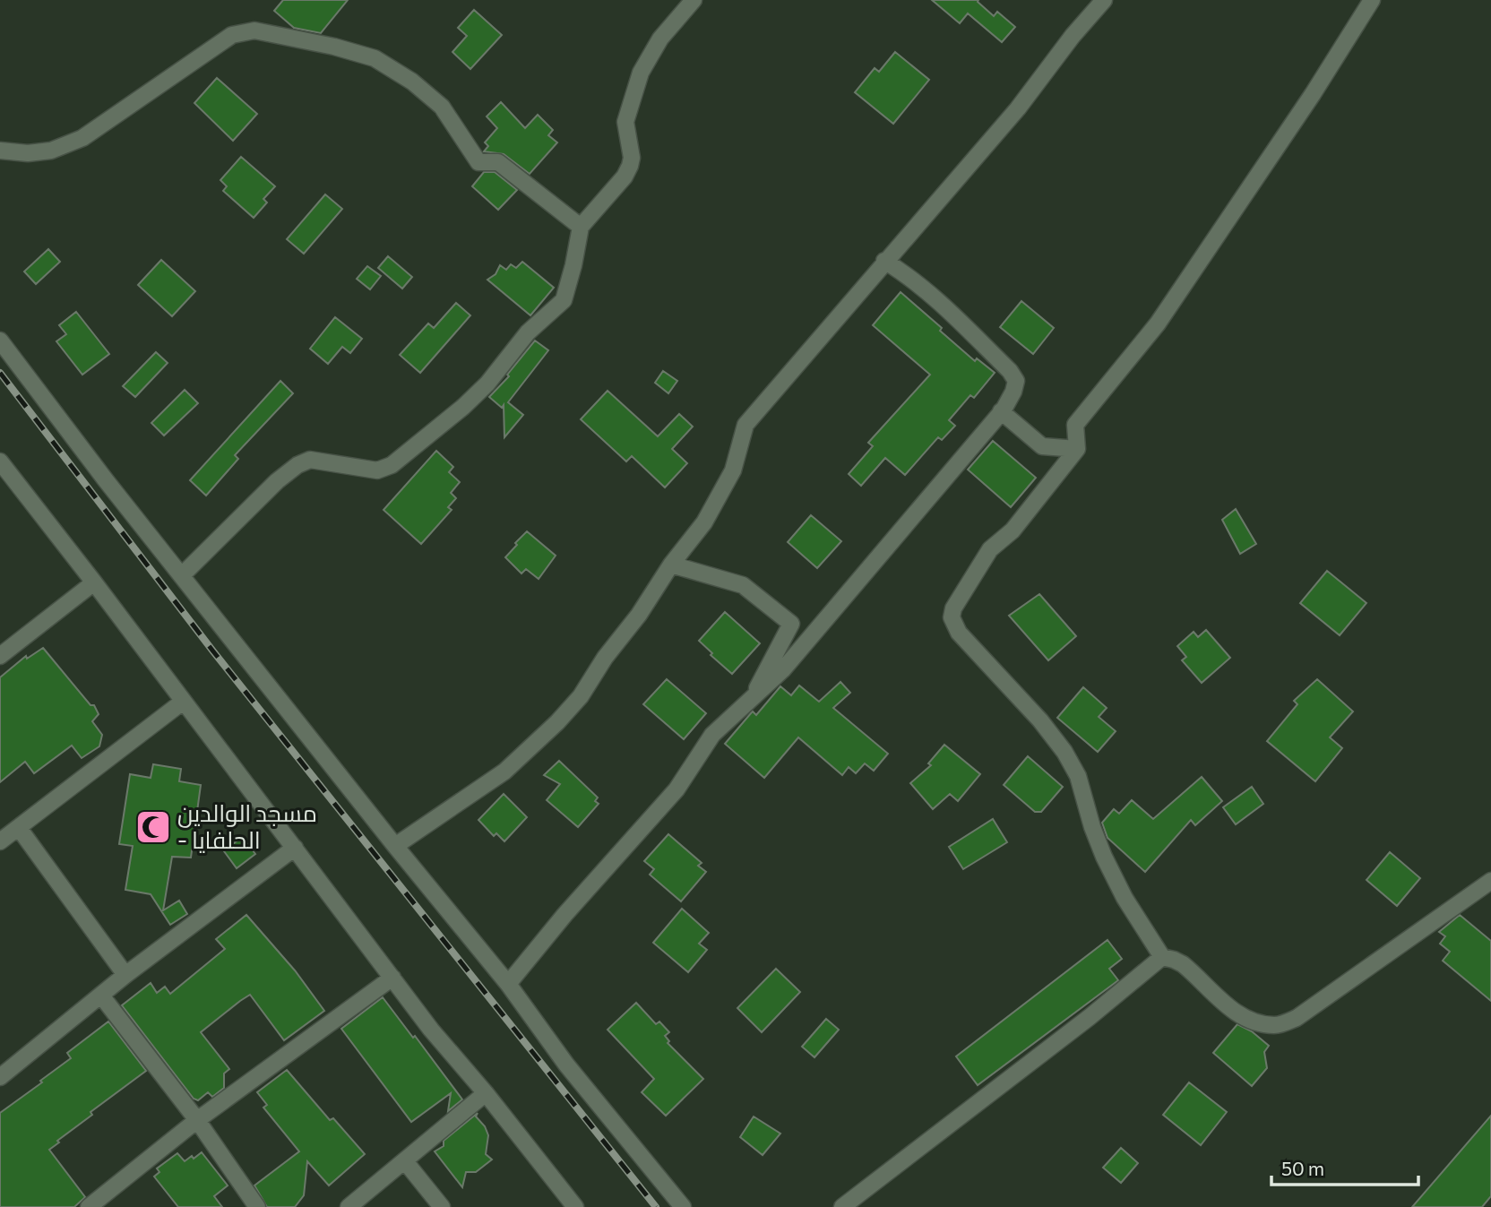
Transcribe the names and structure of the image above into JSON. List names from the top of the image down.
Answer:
{
  "places": {
    "mosque": ["مسجد الوالدين - الحلفايا"]
  },
  "scale_bar": "50 m"
}
